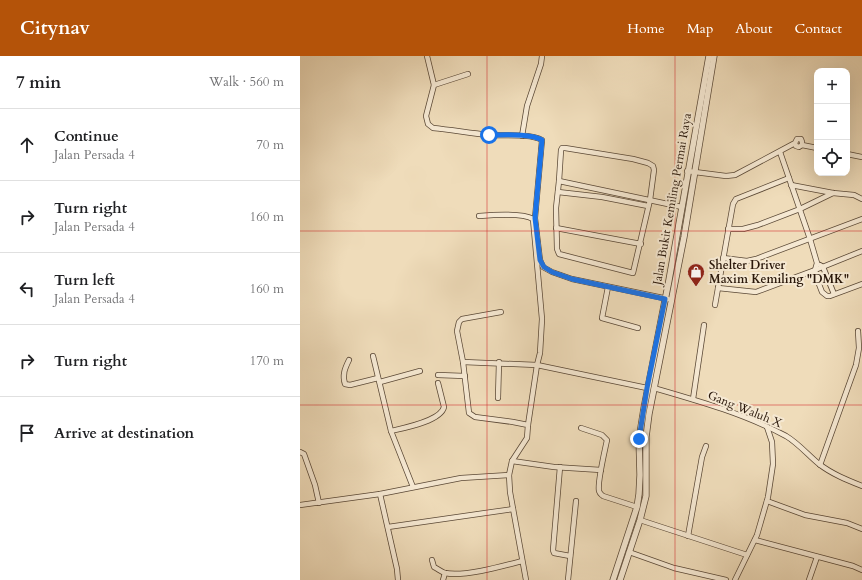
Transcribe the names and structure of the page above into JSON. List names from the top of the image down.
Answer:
{
  "streets": {
    "street": ["Jalan Bukit Kemiling Permai Raya", "Gang Waluh X"]
  },
  "crossings": [
    ["Jalan Bukit Kemiling Permai Raya", "Gang Waluh X"]
  ],
  "places": {
    "shop": ["Shelter Driver Maxim Kemiling \"DMK\""]
  },
  "page": {
    "header": "Citynav",
    "nav": [
      "Home",
      "Map",
      "About",
      "Contact"
    ],
    "heading": ["7 min", "Walk · 560 m"],
    "map_buttons": ["+", "−"],
    "list": [
      ["Continue", "Jalan Persada 4", "70 m"],
      ["Turn right", "Jalan Persada 4", "160 m"],
      ["Turn left", "Jalan Persada 4", "160 m"],
      ["Turn right", "170 m"],
      "Arrive at destination"
    ]
  }
}
